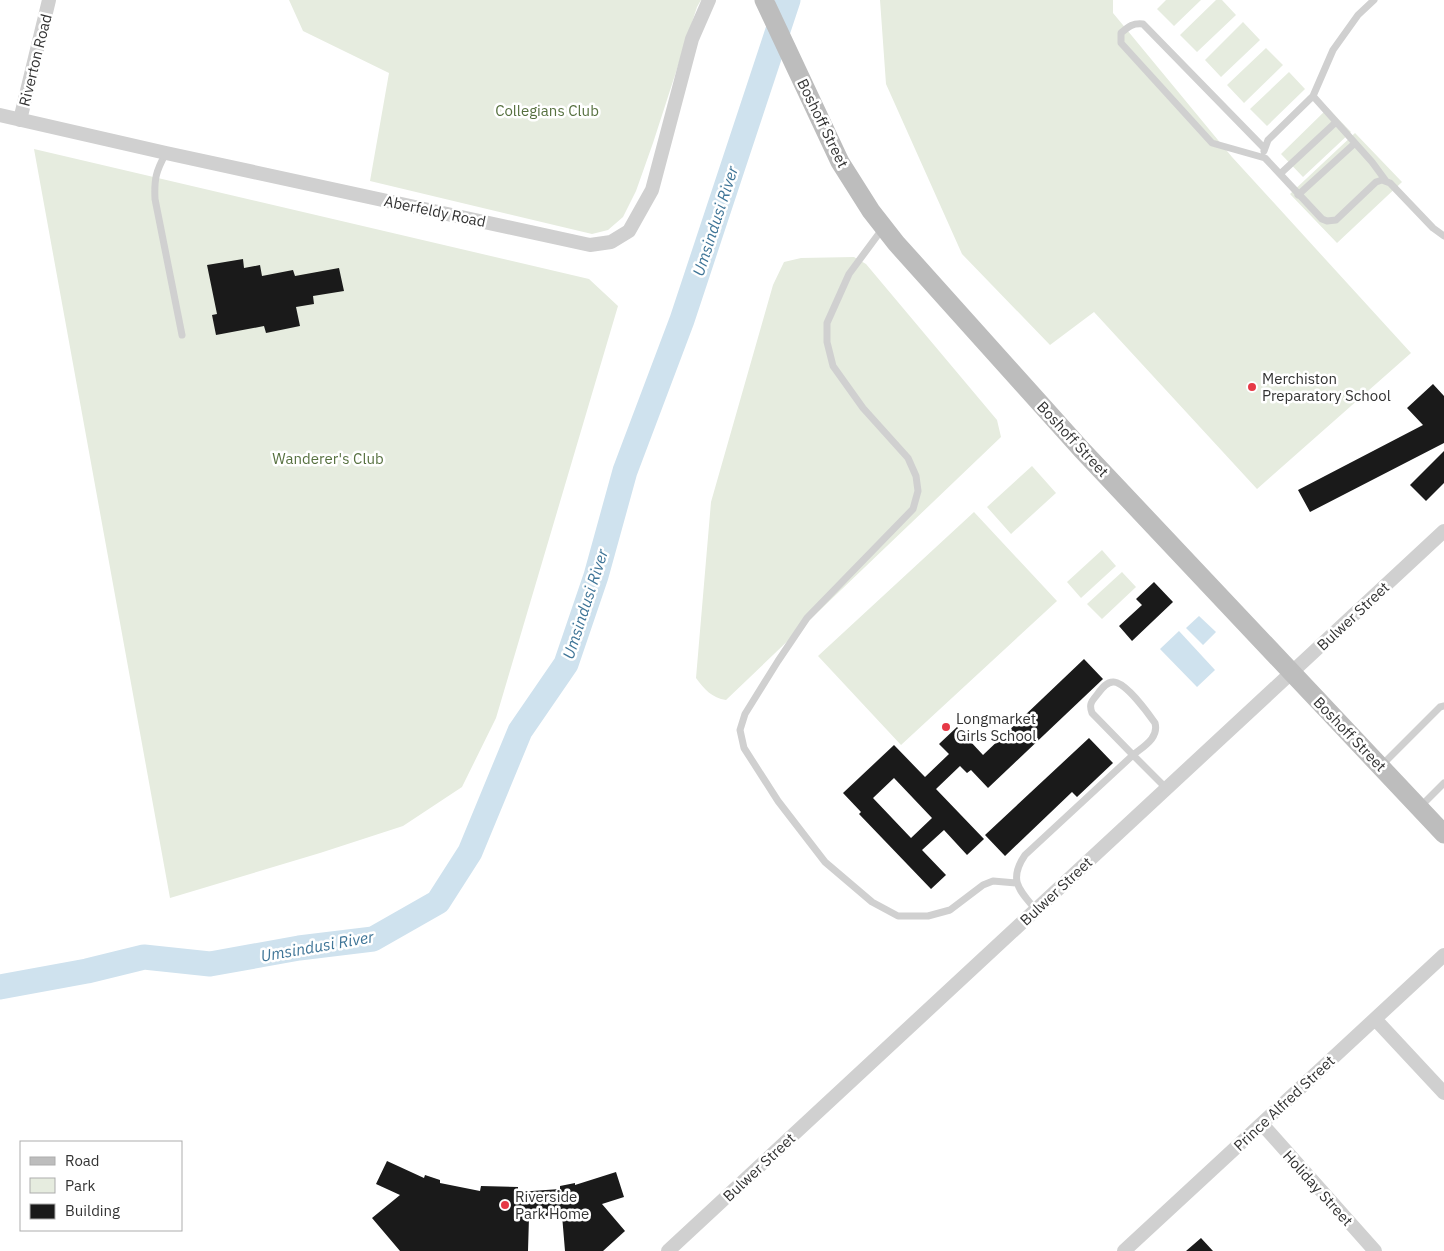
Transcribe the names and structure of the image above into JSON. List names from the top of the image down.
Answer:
{
  "streets": {
    "main road": ["Boshoff Street"],
    "street": [
      "Riverton Road",
      "Aberfeldy Road",
      "Bulwer Street",
      "Prince Alfred Street",
      "Holiday Street"
    ]
  },
  "crossings": [
    ["Riverton Road", "Aberfeldy Road"],
    ["Boshoff Street", "Bulwer Street"],
    ["Prince Alfred Street", "Holiday Street"]
  ],
  "water": ["Umsindusi River"],
  "parks": ["Collegians Club", "Wanderer's Club"],
  "places": ["Merchiston Preparatory School", "Longmarket Girls School", "Riverside Park Home"],
  "legend": ["Road", "Park", "Building"]
}
